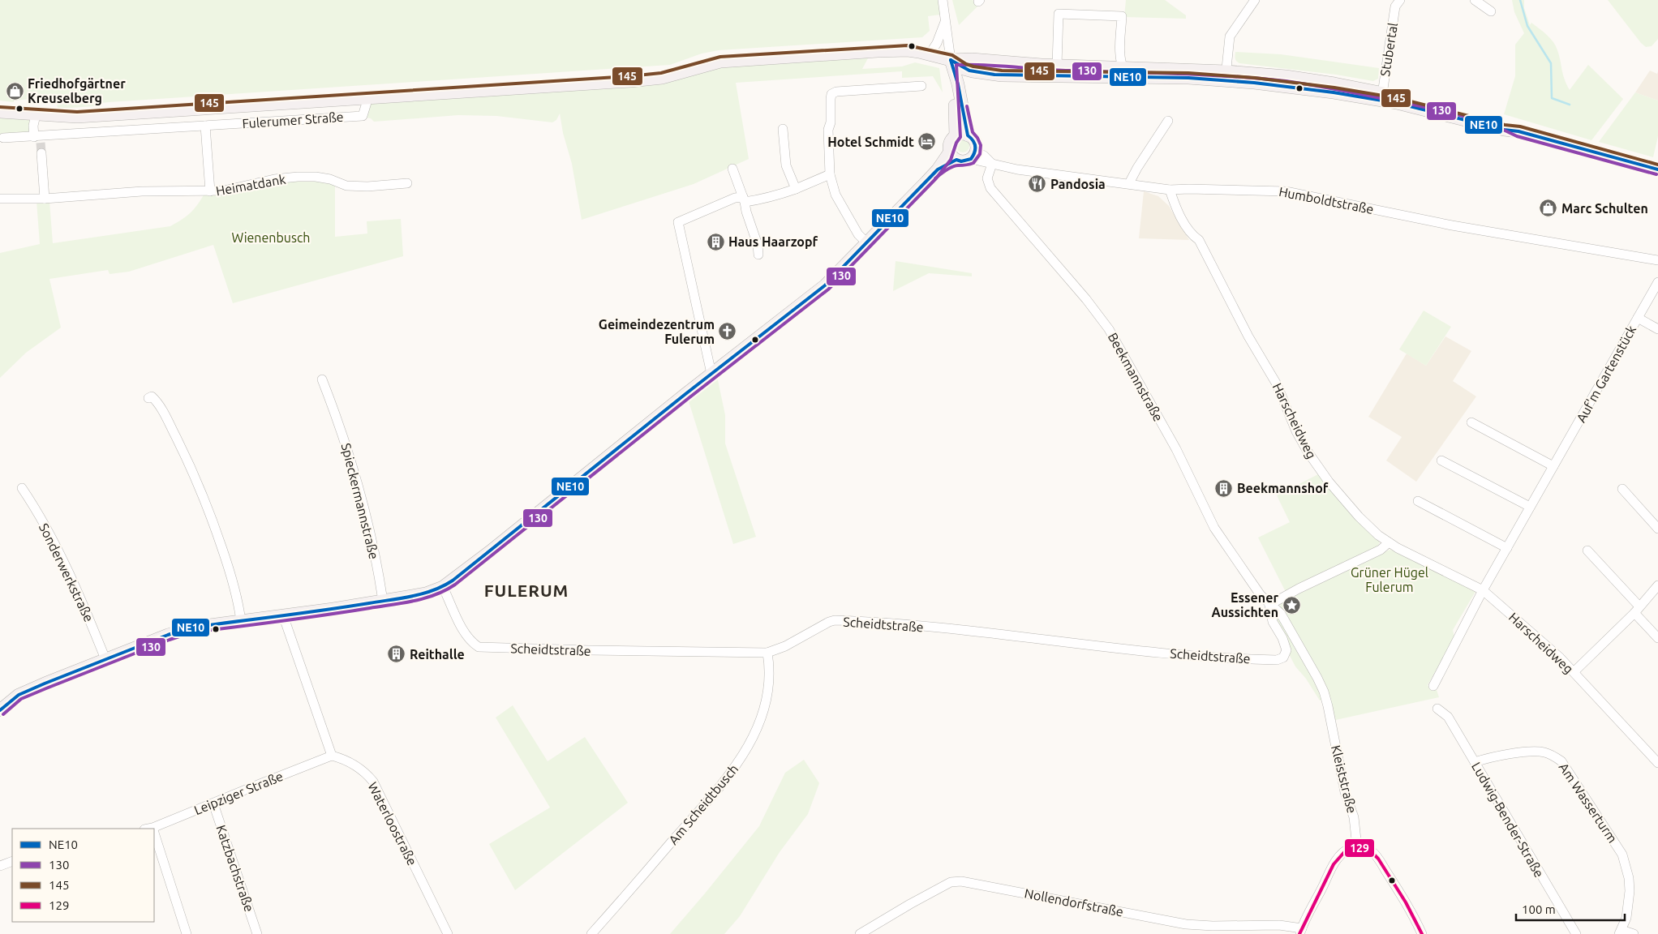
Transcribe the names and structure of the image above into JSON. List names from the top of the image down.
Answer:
{
  "streets": {
    "main road": ["Fulerumer Straße", "Humboldtstraße"],
    "street": [
      "Stubertal",
      "Heimatdank",
      "Auf'm Gartenstück",
      "Beekmannstraße",
      "Harscheidweg",
      "Spieckermannstraße",
      "Sonderwerkstraße",
      "Scheidtstraße",
      "Kleiststraße",
      "Leipziger Straße",
      "Am Wasserturm",
      "Am Scheidtbusch",
      "Ludwig-Bender-Straße",
      "Waterloostraße",
      "Katzbachstraße",
      "Nollendorfstraße"
    ]
  },
  "crossings": [
    ["Stubertal", "Fulerumer Straße"],
    ["Humboldtstraße", "Beekmannstraße"],
    ["Humboldtstraße", "Harscheidweg"],
    ["Humboldtstraße", "Spieckermannstraße"],
    ["Humboldtstraße", "Sonderwerkstraße"],
    ["Humboldtstraße", "Scheidtstraße"],
    ["Auf'm Gartenstück", "Harscheidweg"],
    ["Beekmannstraße", "Scheidtstraße"],
    ["Beekmannstraße", "Kleiststraße"],
    ["Scheidtstraße", "Am Scheidtbusch"],
    ["Leipziger Straße", "Waterloostraße"],
    ["Leipziger Straße", "Katzbachstraße"],
    ["Am Wasserturm", "Ludwig-Bender-Straße"]
  ],
  "districts": ["FULERUM"],
  "parks": ["Wienenbusch", "Grüner Hügel Fulerum"],
  "places": {
    "shop": ["Friedhofgärtner Kreuselberg", "Marc Schulten"],
    "hotel": ["Hotel Schmidt"],
    "restaurant": ["Pandosia"],
    "building": ["Haus Haarzopf", "Beekmannshof", "Reithalle"],
    "church": ["Geimeindezentrum Fulerum"],
    "place": ["Essener Aussichten"]
  },
  "lines": [
    "transit line 145",
    "transit line NE10",
    "transit line 130",
    "transit line 129"
  ],
  "legend": [
    "NE10",
    "130",
    "145",
    "129"
  ],
  "scale_bar": "100 m"
}
